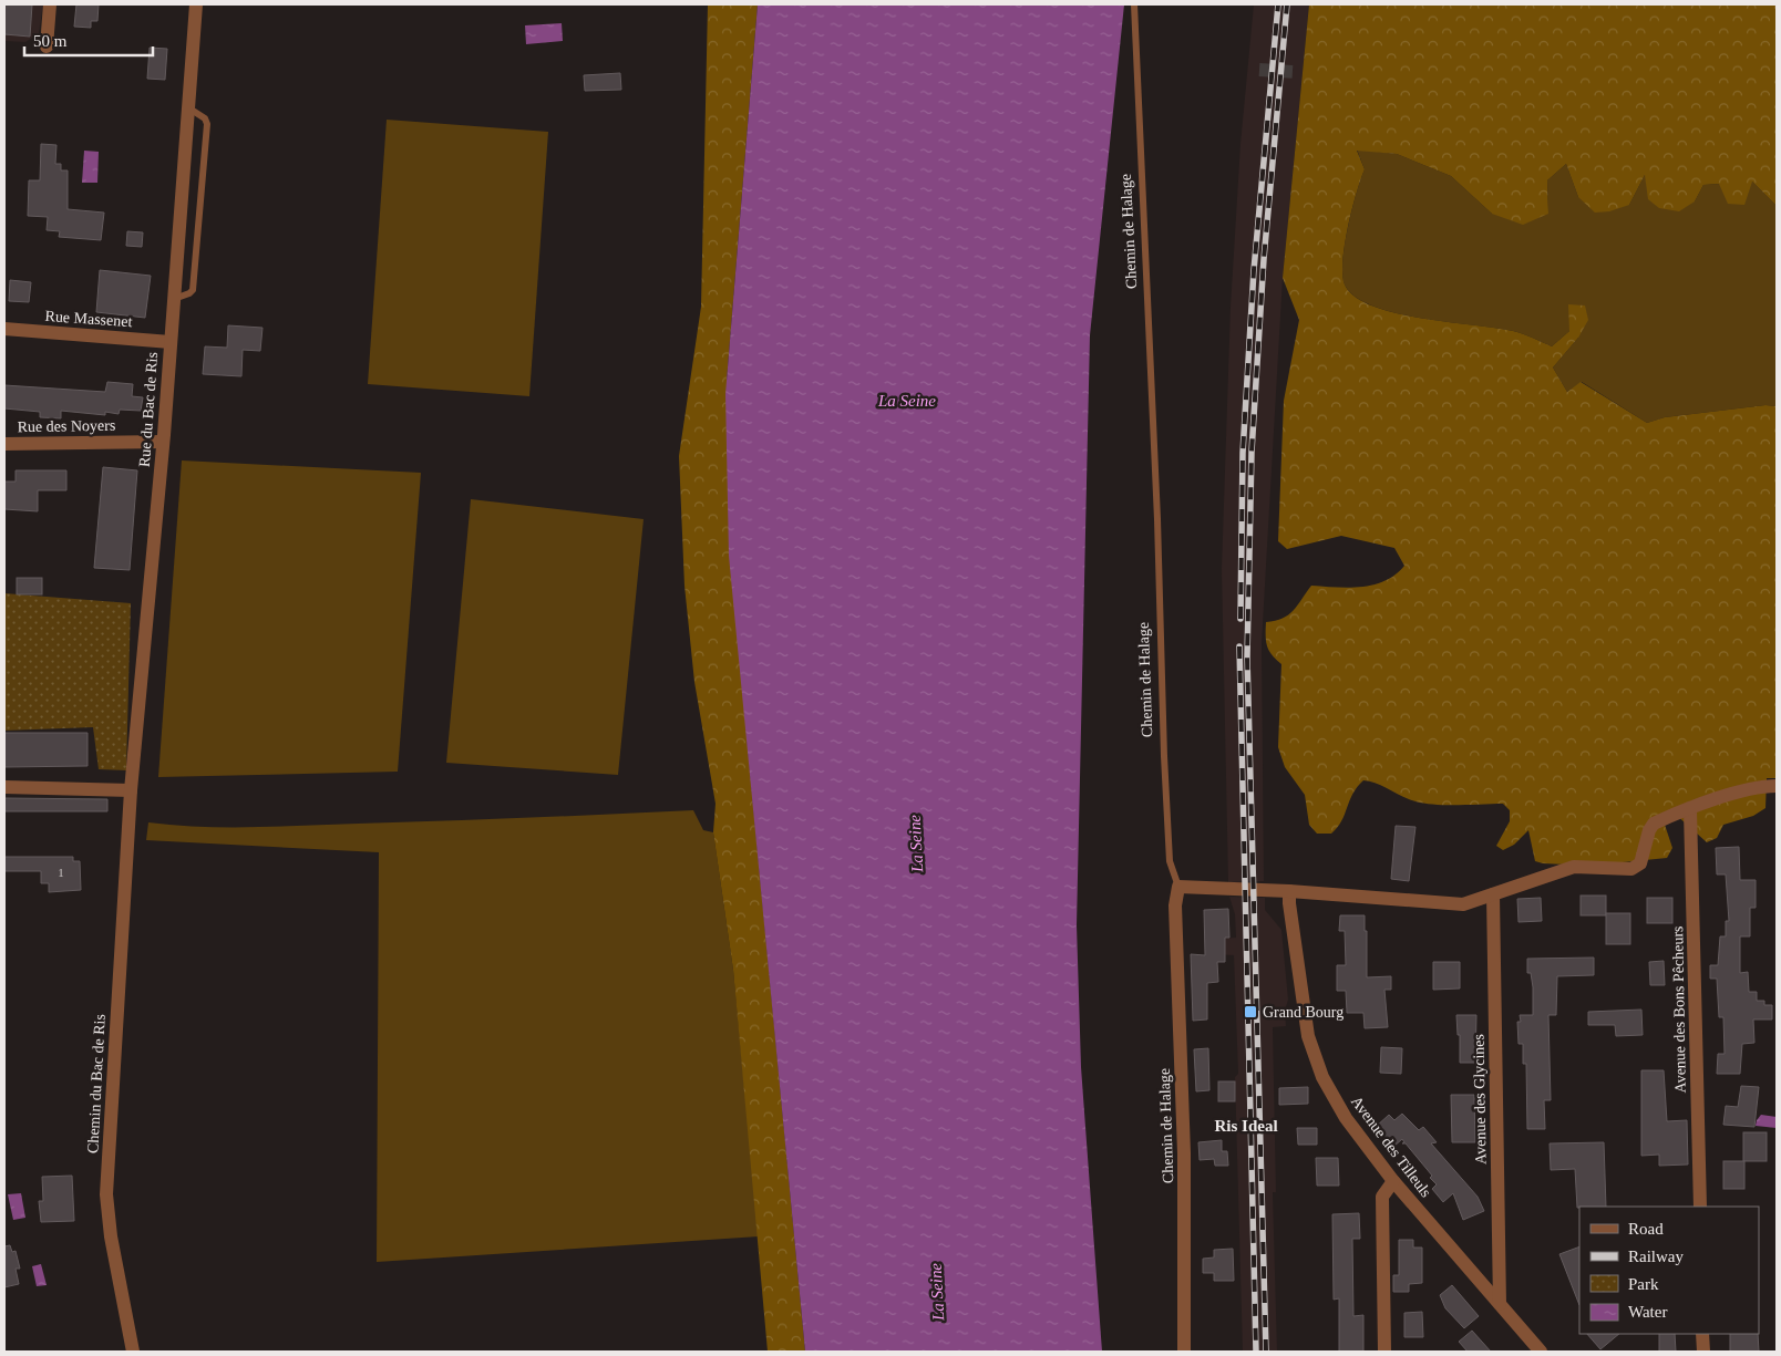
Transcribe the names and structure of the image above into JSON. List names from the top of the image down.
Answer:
{
  "streets": {
    "street": [
      "Chemin de Halage",
      "Rue Massenet",
      "Rue du Bac de Ris",
      "Rue des Noyers",
      "Avenue des Bons Pêcheurs",
      "Chemin du Bac de Ris",
      "Avenue des Glycines",
      "Avenue des Tilleuls"
    ]
  },
  "crossings": [
    ["Rue Massenet", "Rue du Bac de Ris"],
    ["Rue du Bac de Ris", "Rue des Noyers"],
    ["Rue du Bac de Ris", "Chemin du Bac de Ris"],
    ["Avenue des Glycines", "Avenue des Tilleuls"]
  ],
  "districts": ["Ris Ideal"],
  "water": ["La Seine"],
  "places": {
    "transit": ["Grand Bourg"]
  },
  "house_numbers": ["1"],
  "legend": [
    "Road",
    "Railway",
    "Park",
    "Water"
  ],
  "scale_bar": "50 m"
}
